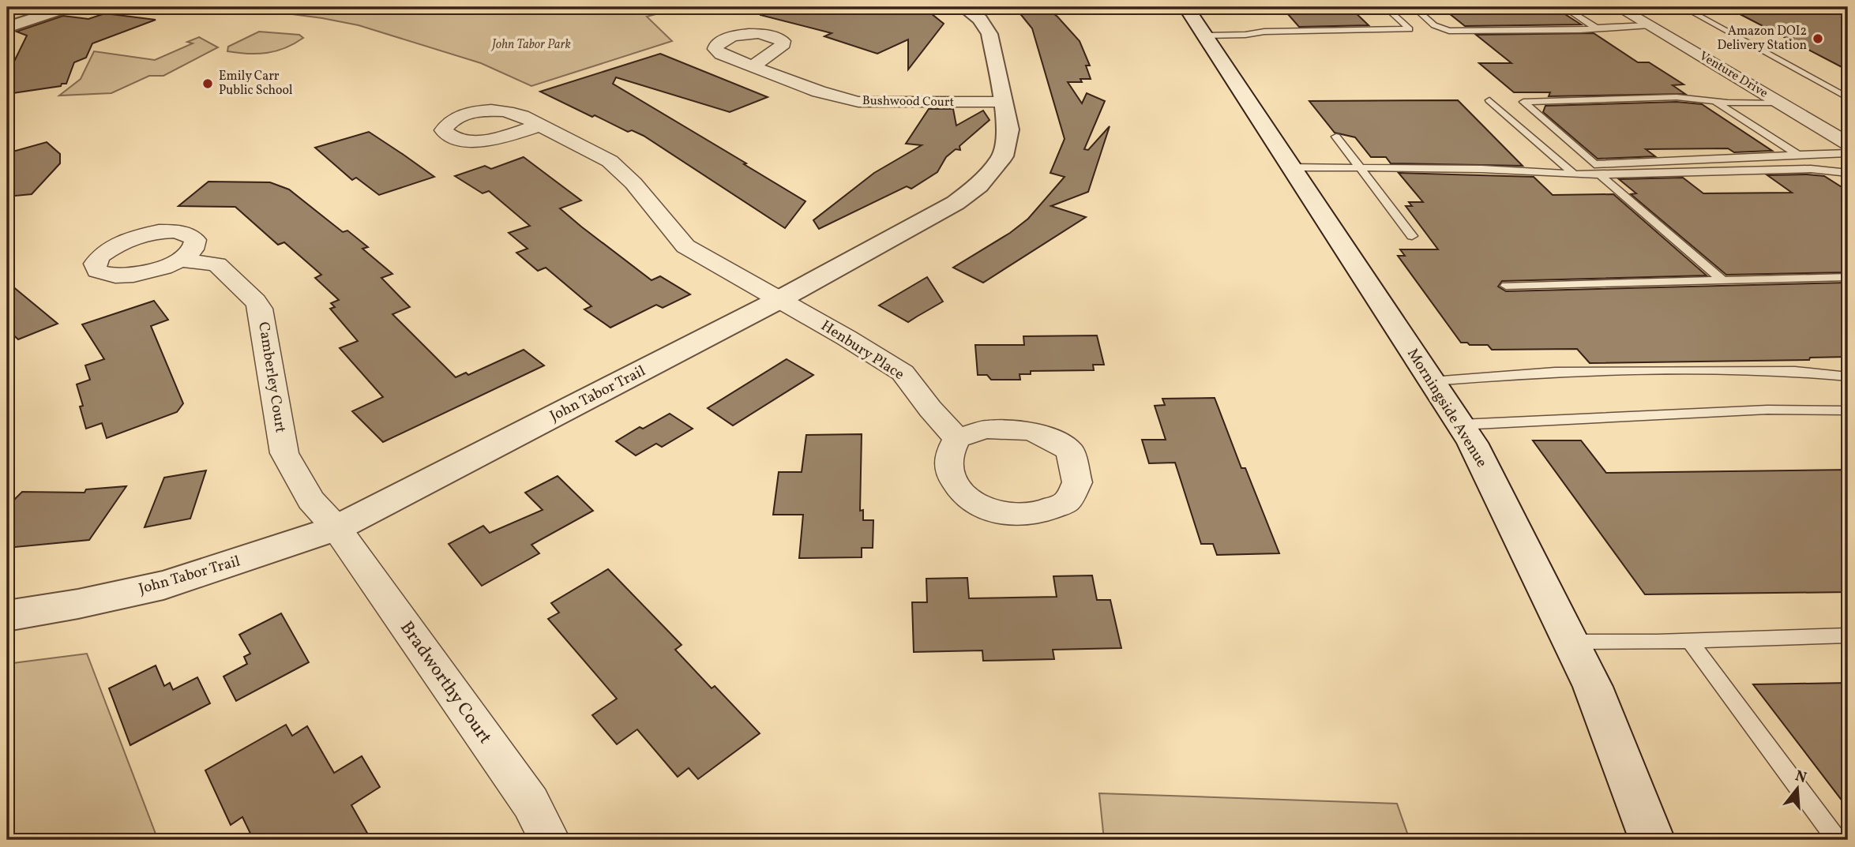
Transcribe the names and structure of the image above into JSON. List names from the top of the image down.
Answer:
{
  "streets": {
    "street": [
      "Venture Drive",
      "Bushwood Court",
      "Henbury Place",
      "Camberley Court",
      "John Tabor Trail",
      "Morningside Avenue",
      "Bradworthy Court"
    ]
  },
  "crossings": [
    ["Bushwood Court", "John Tabor Trail"],
    ["Henbury Place", "John Tabor Trail"],
    ["Camberley Court", "John Tabor Trail"],
    ["Camberley Court", "Bradworthy Court"],
    ["John Tabor Trail", "Bradworthy Court"]
  ],
  "parks": ["John Tabor Park"],
  "places": ["Amazon DOI2 Delivery Station", "Emily Carr Public School"],
  "north": "top"
}
